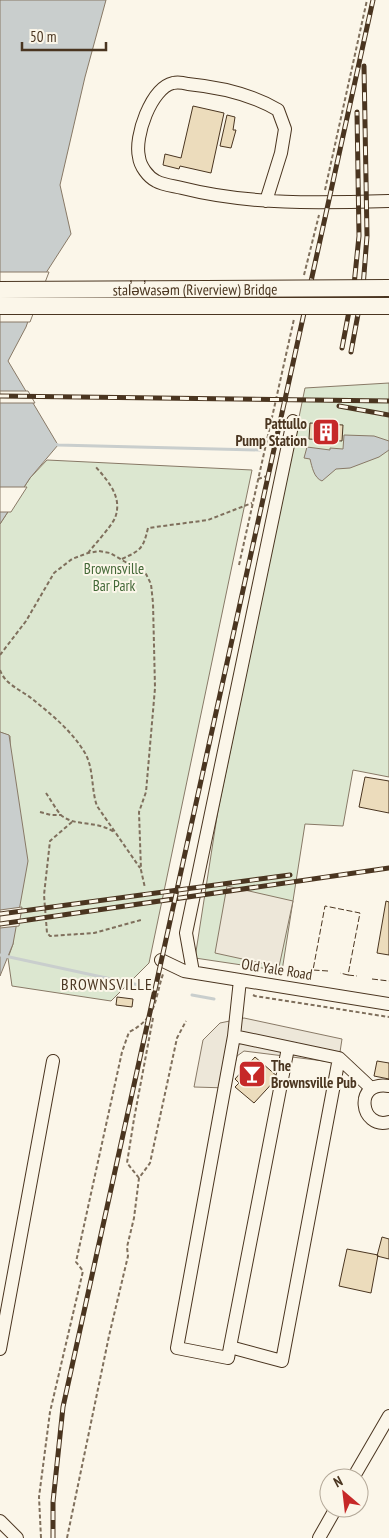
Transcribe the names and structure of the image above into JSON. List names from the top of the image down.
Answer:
{
  "streets": {
    "main road": ["stal̕əw̓asəm (Riverview) Bridge"],
    "street": ["Old Yale Road"]
  },
  "districts": ["BROWNSVILLE"],
  "parks": ["Brownsville Bar Park"],
  "places": {
    "building": ["Pattullo Pump Station"],
    "bar": ["The Brownsville Pub"]
  },
  "scale_bar": "50 m",
  "north": "top left"
}
